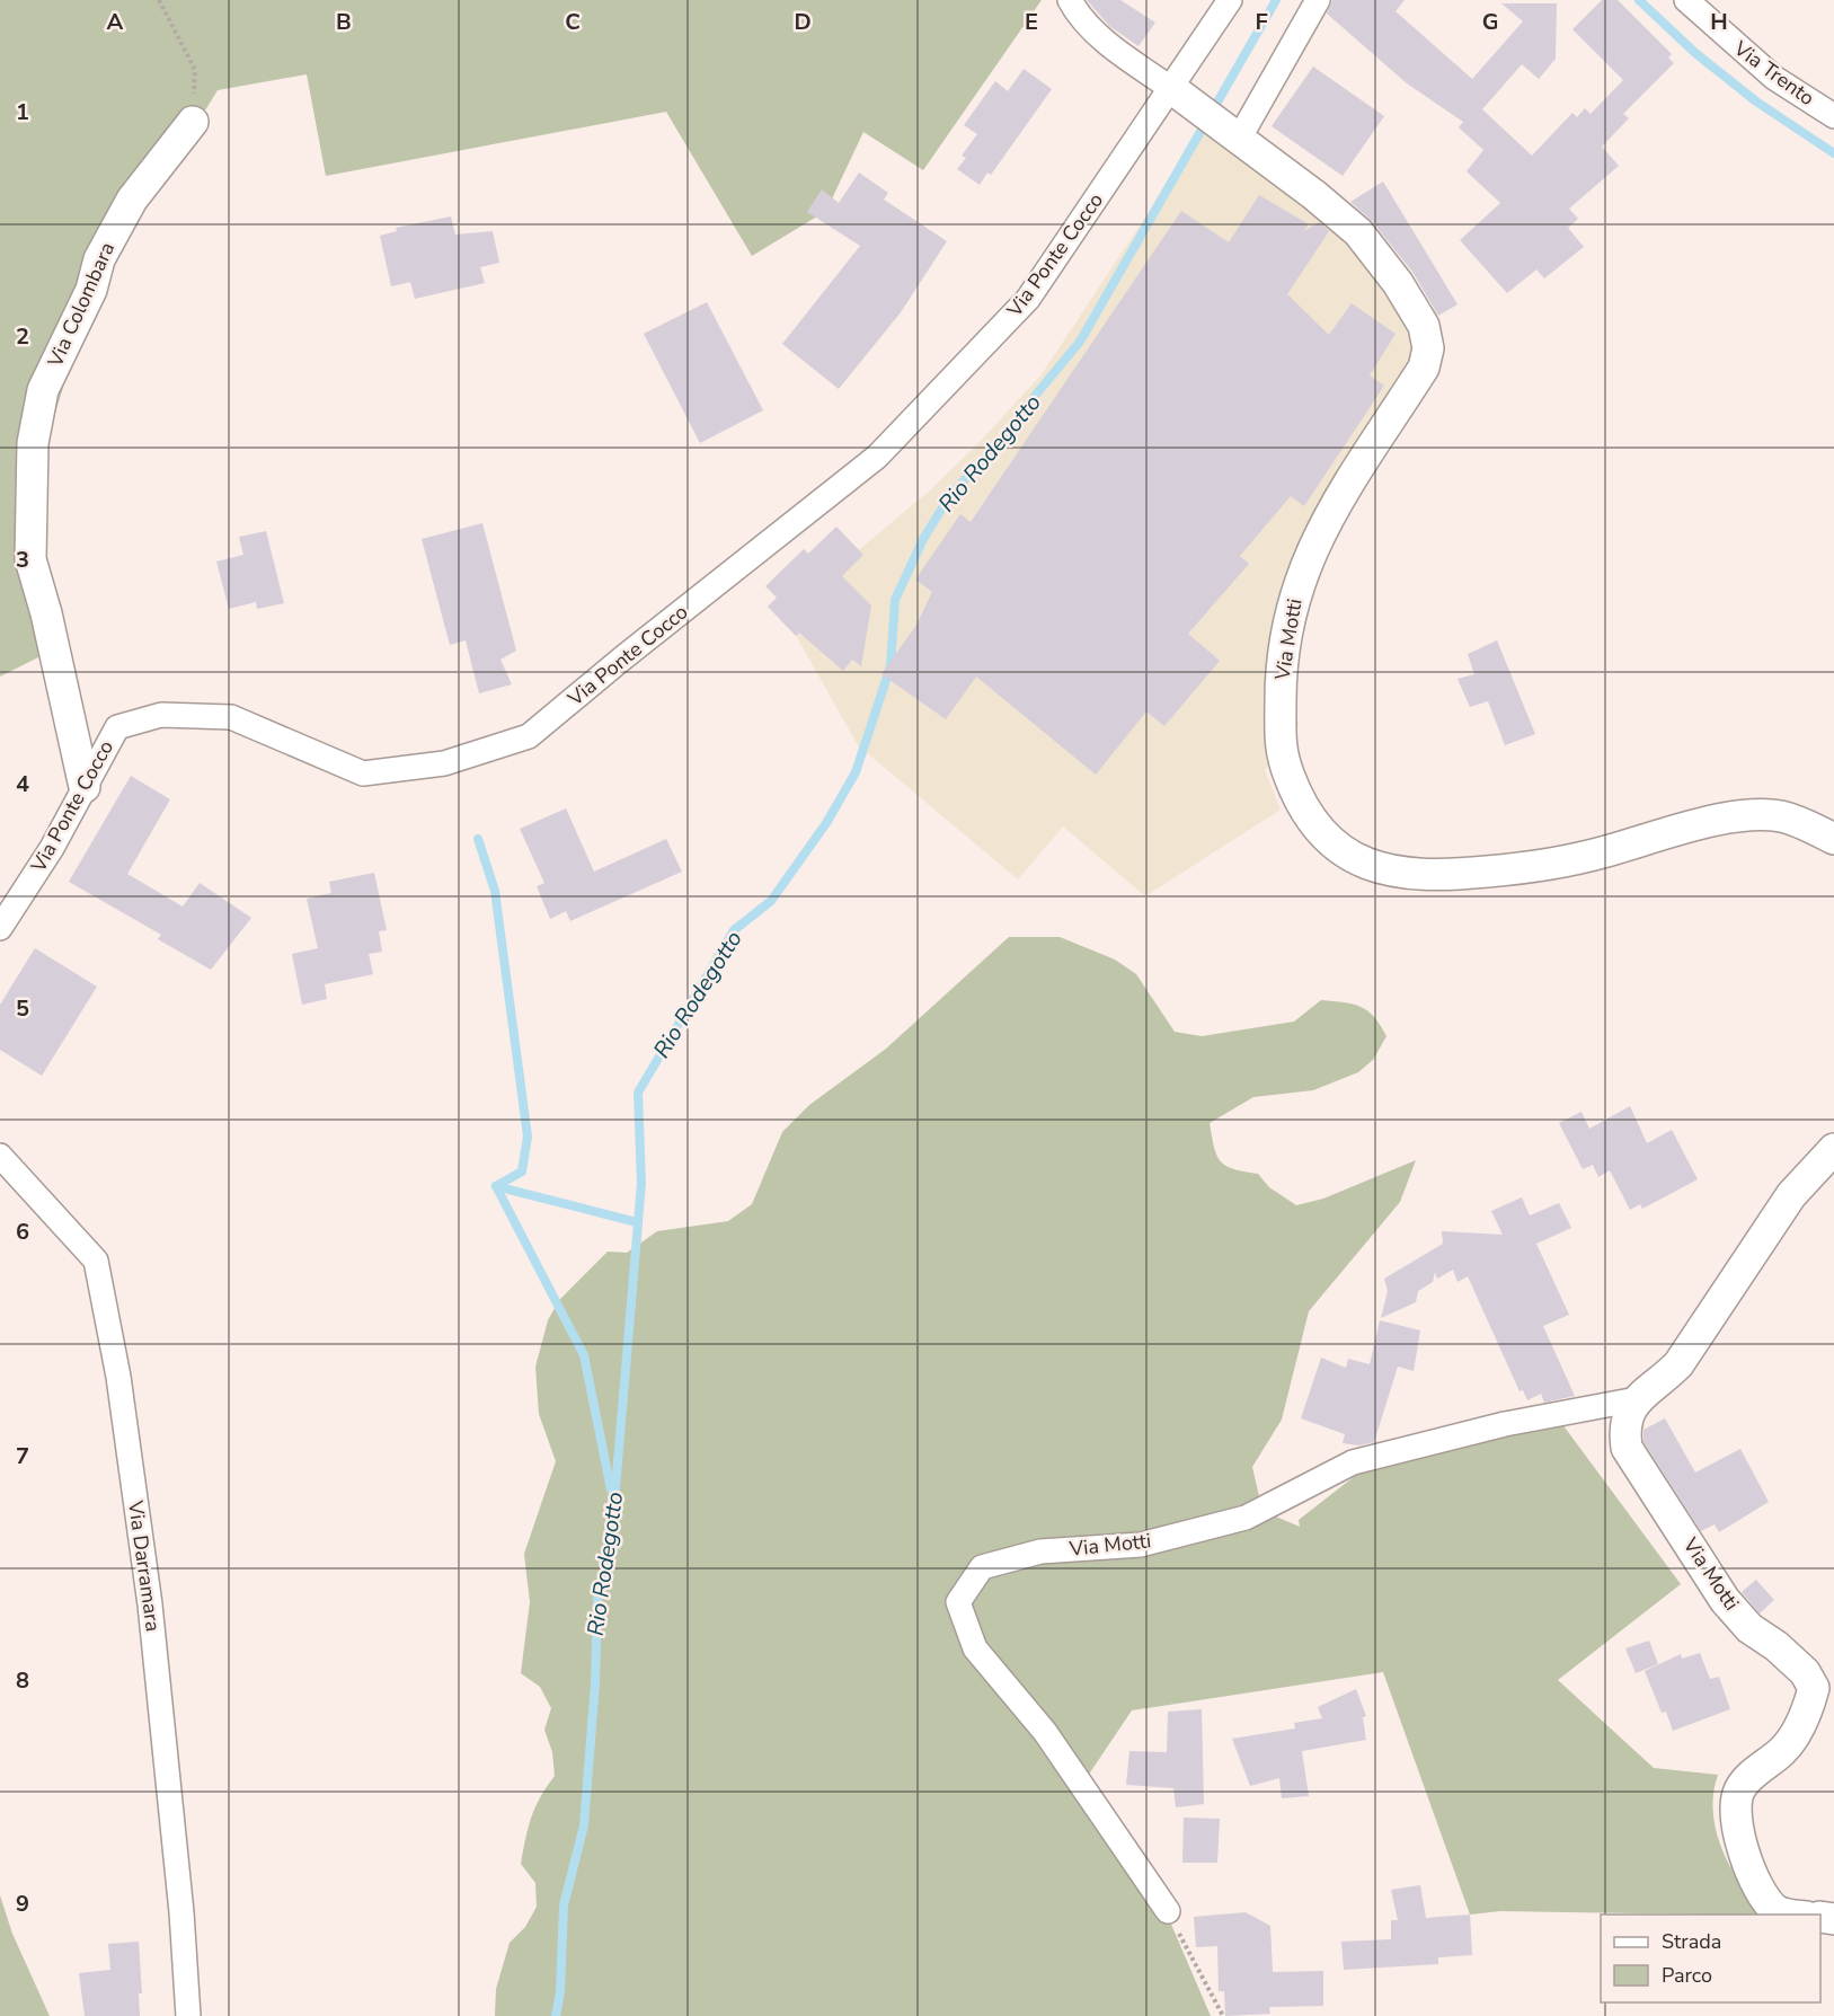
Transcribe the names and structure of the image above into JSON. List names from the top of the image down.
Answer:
{
  "streets": {
    "street": [
      "Via Trento",
      "Via Ponte Cocco",
      "Via Colombara",
      "Via Motti",
      "Via Darramara"
    ]
  },
  "crossings": [
    ["Via Ponte Cocco", "Via Colombara"],
    ["Via Ponte Cocco", "Via Motti"]
  ],
  "water": ["Rio Rodegotto"],
  "legend": ["Strada", "Parco"],
  "grid": {
    "columns": [
      "A",
      "B",
      "C",
      "D",
      "E",
      "F",
      "G",
      "H"
    ],
    "rows": [
      "1",
      "2",
      "3",
      "4",
      "5",
      "6",
      "7",
      "8",
      "9"
    ]
  }
}
